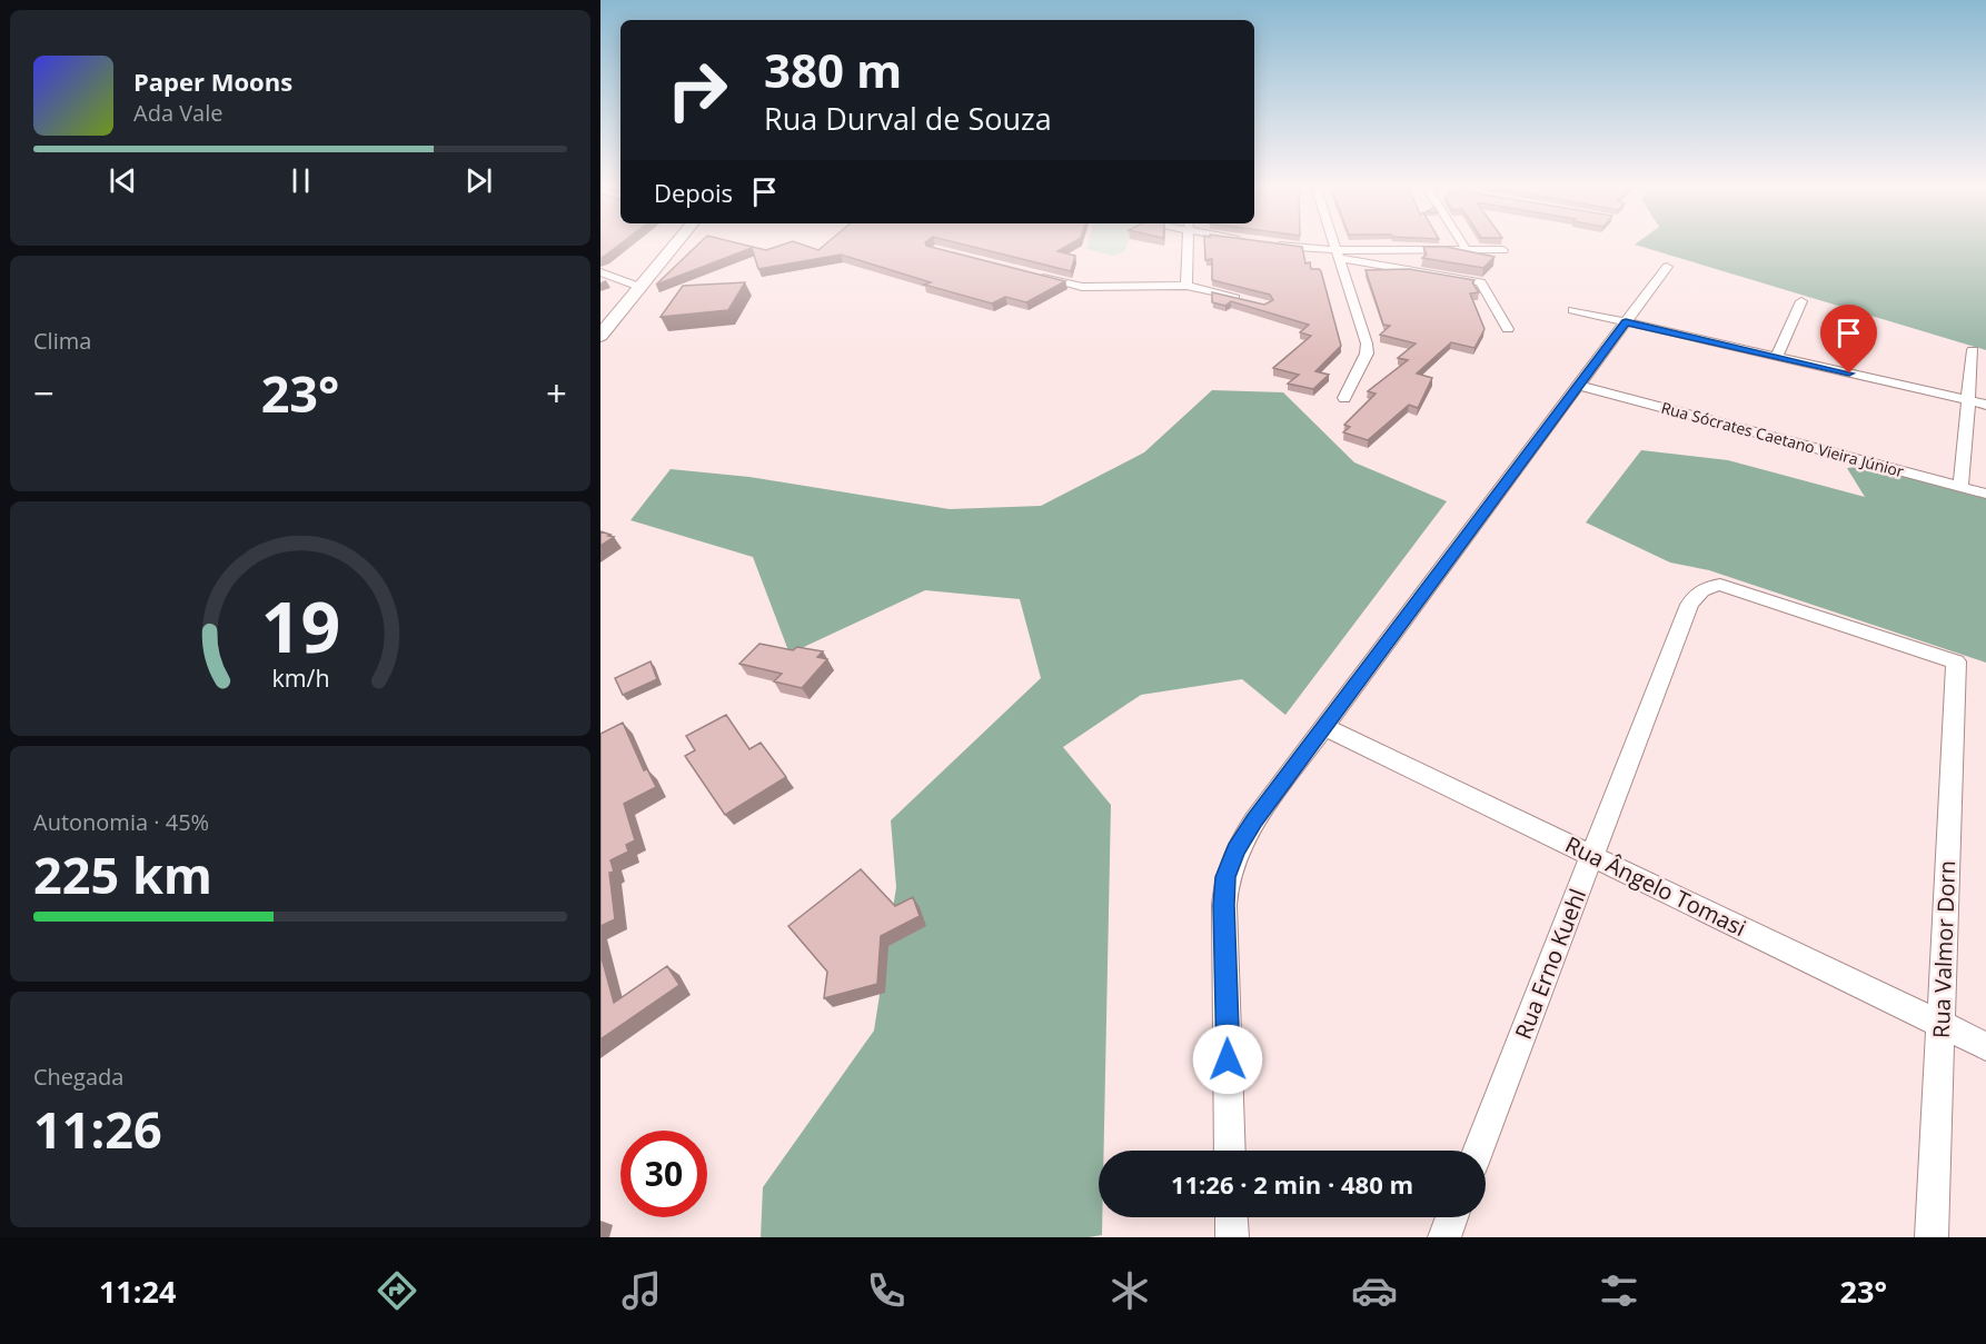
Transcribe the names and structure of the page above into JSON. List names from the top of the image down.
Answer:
{
  "streets": {
    "street": [
      "Rua Sócrates Caetano Vieira Júnior",
      "Rua Ângelo Tomasi",
      "Rua Valmor Dorn",
      "Rua Erno Kuehl"
    ]
  },
  "crossings": [
    ["Rua Ângelo Tomasi", "Rua Valmor Dorn"],
    ["Rua Ângelo Tomasi", "Rua Erno Kuehl"],
    ["Rua Valmor Dorn", "Rua Erno Kuehl"]
  ],
  "page": {
    "turn": ["380 m", "Rua Durval de Souza"],
    "song": ["Paper Moons", "Ada Vale"],
    "then": "Depois",
    "tile": [
      "Clima",
      ["Autonomia · 45%", "225 km"],
      ["Chegada", "11:26"]
    ],
    "heat": ["−", "23°", "+"],
    "limit": "30",
    "trip": "11:26 · 2 min · 480 m",
    "tabs": ["11:24", "23°"],
    "gauge": ["19", "km/h"]
  }
}
